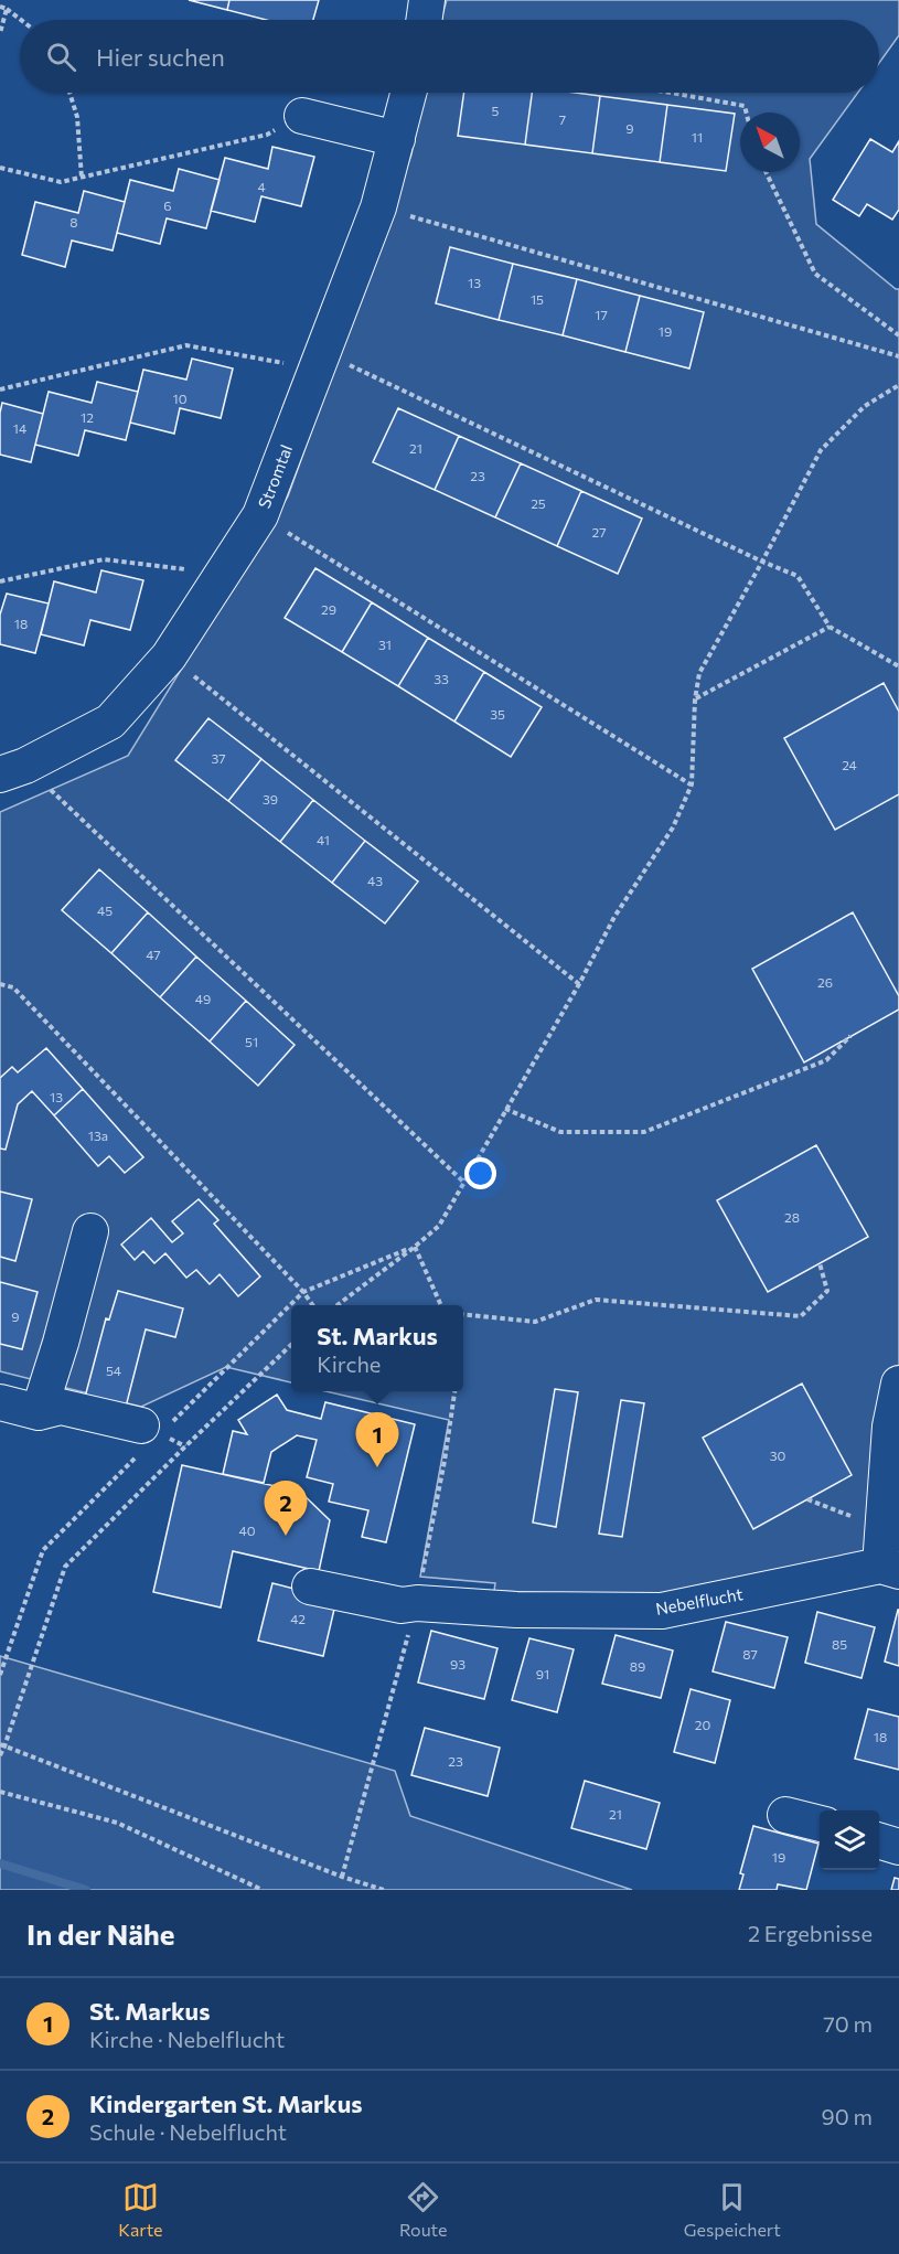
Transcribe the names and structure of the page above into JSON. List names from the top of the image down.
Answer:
{
  "streets": {
    "street": ["Stromtal", "Nebelflucht"]
  },
  "house_numbers": [
    "5",
    "7",
    "9",
    "11",
    "4",
    "6",
    "8",
    "13",
    "15",
    "17",
    "19",
    "10",
    "12",
    "14",
    "21",
    "23",
    "25",
    "27",
    "29",
    "18",
    "31",
    "33",
    "35",
    "37",
    "24",
    "39",
    "41",
    "43",
    "45",
    "47",
    "26",
    "49",
    "51",
    "13",
    "13a",
    "28",
    "9",
    "54",
    "30",
    "40",
    "42",
    "85",
    "87",
    "93",
    "89",
    "91",
    "20",
    "18",
    "23",
    "21",
    "19"
  ],
  "north": "top left",
  "page": {
    "search": "Hier suchen",
    "popup": ["St. Markus", "Kirche"],
    "pins": ["1", "2"],
    "heading": ["In der Nähe", "2 Ergebnisse"],
    "list": [
      {
        "mark": "1",
        "name": "St. Markus",
        "note": "Kirche · Nebelflucht",
        "value": "70 m"
      },
      {
        "mark": "2",
        "name": "Kindergarten St. Markus",
        "note": "Schule · Nebelflucht",
        "value": "90 m"
      }
    ],
    "nav": ["Karte", "Route", "Gespeichert"]
  }
}
